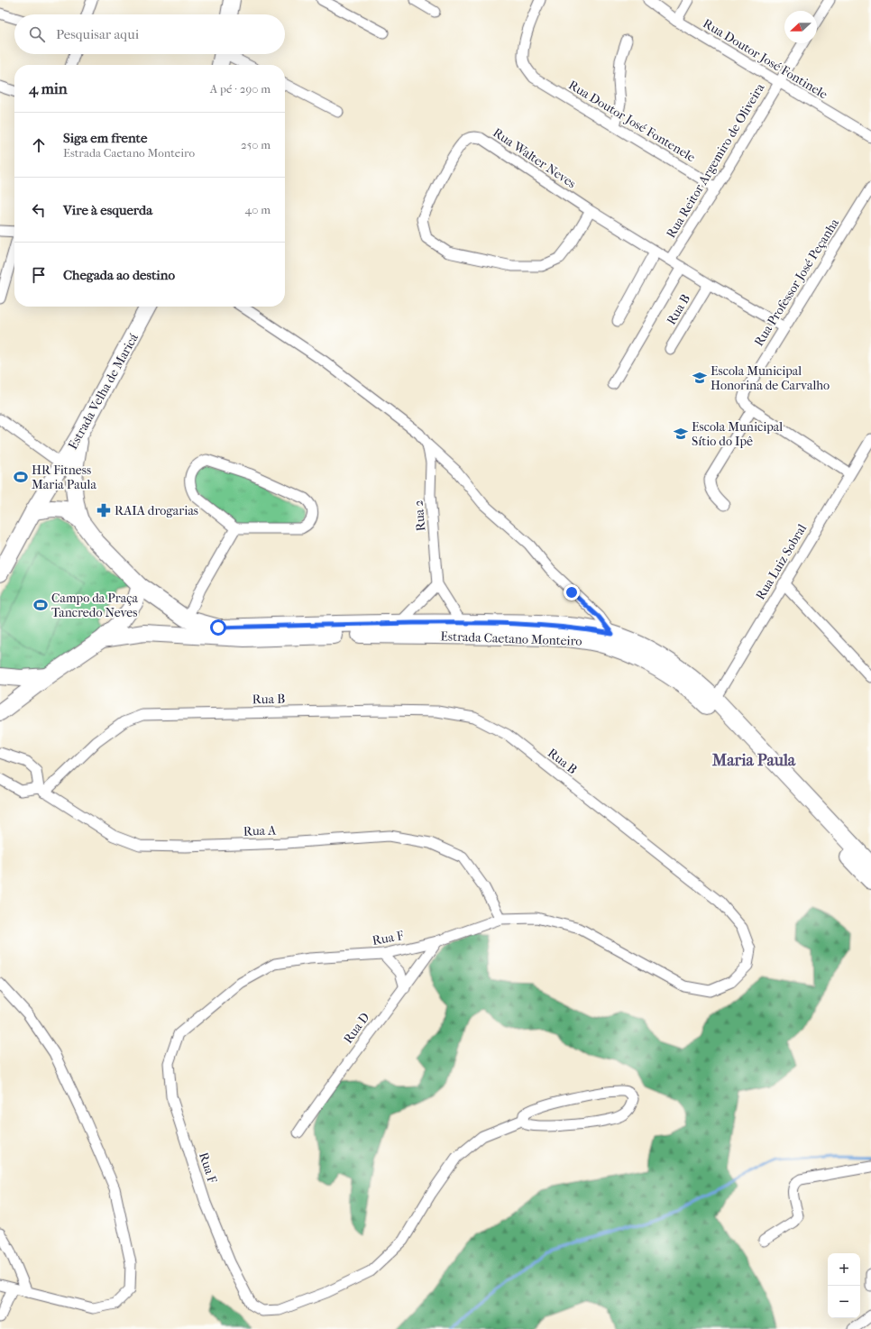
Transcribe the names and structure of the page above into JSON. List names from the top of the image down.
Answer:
{
  "streets": {
    "main road": ["Estrada Velha de Maricá", "Estrada Caetano Monteiro"],
    "street": [
      "Rua Doutor José Fontinele",
      "Rua Doutor José Fontenele",
      "Rua Walter Neves",
      "Rua Reitor Argemiro de Oliveira",
      "Rua Professor José Peçanha",
      "Rua B",
      "Rua 2",
      "Rua Luiz Sobral",
      "Rua A",
      "Rua F",
      "Rua D"
    ]
  },
  "crossings": [
    ["Rua Doutor José Fontinele", "Rua Reitor Argemiro de Oliveira"],
    ["Rua Doutor José Fontenele", "Rua Reitor Argemiro de Oliveira"],
    ["Rua Walter Neves", "Rua Reitor Argemiro de Oliveira"],
    ["Rua Walter Neves", "Rua Professor José Peçanha"],
    ["Rua Walter Neves", "Rua B"],
    ["Rua B", "Rua A"],
    ["Rua B", "Rua F"],
    ["Estrada Velha de Maricá", "Estrada Caetano Monteiro"],
    ["Rua 2", "Estrada Caetano Monteiro"],
    ["Rua Luiz Sobral", "Estrada Caetano Monteiro"],
    ["Rua A", "Rua F"],
    ["Rua F", "Rua D"]
  ],
  "districts": ["Maria Paula"],
  "places": {
    "school or university": ["Escola Municipal Honorina de Carvalho", "Escola Municipal Sítio do Ipê"],
    "sports": ["HR Fitness Maria Paula", "Campo da Praça Tancredo Neves"],
    "pharmacy": ["RAIA drogarias"]
  },
  "north": "left",
  "page": {
    "search": "Pesquisar aqui",
    "heading": ["4 min", "A pé · 290 m"],
    "list": [
      ["Siga em frente", "Estrada Caetano Monteiro", "250 m"],
      ["Vire à esquerda", "40 m"],
      "Chegada ao destino"
    ],
    "map_buttons": ["+", "−"]
  }
}
